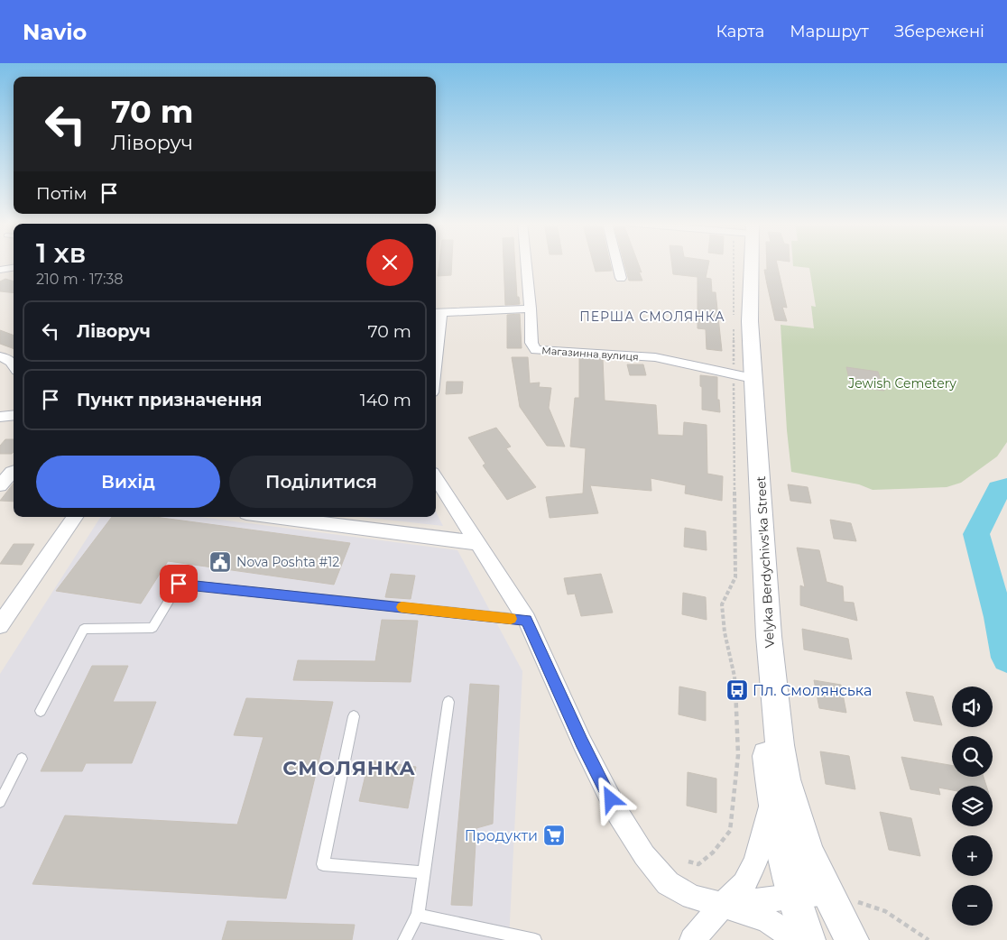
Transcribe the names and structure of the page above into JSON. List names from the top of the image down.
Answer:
{
  "streets": {
    "main road": ["Velyka Berdychivs'ka Street"],
    "street": ["Магазинна вулиця"]
  },
  "districts": ["ПЕРША СМОЛЯНКА", "СМОЛЯНКА"],
  "parks": ["Jewish Cemetery"],
  "places": {
    "public building": ["Nova Poshta #12"],
    "bus stop": ["Пл. Смолянська"],
    "supermarket": ["Продукти"]
  },
  "page": {
    "header": "Navio",
    "nav": ["Карта", "Маршрут", "Збережені"],
    "turn": ["70 m", "Ліворуч"],
    "then": "Потім",
    "heading": ["1 хв", "210 m · 17:38"],
    "list": [
      {
        "name": "Ліворуч",
        "value": "70 m"
      },
      {
        "name": "Пункт призначення",
        "value": "140 m"
      }
    ],
    "buttons": ["Вихід", "Поділитися"],
    "map_buttons": ["+", "−"]
  }
}
